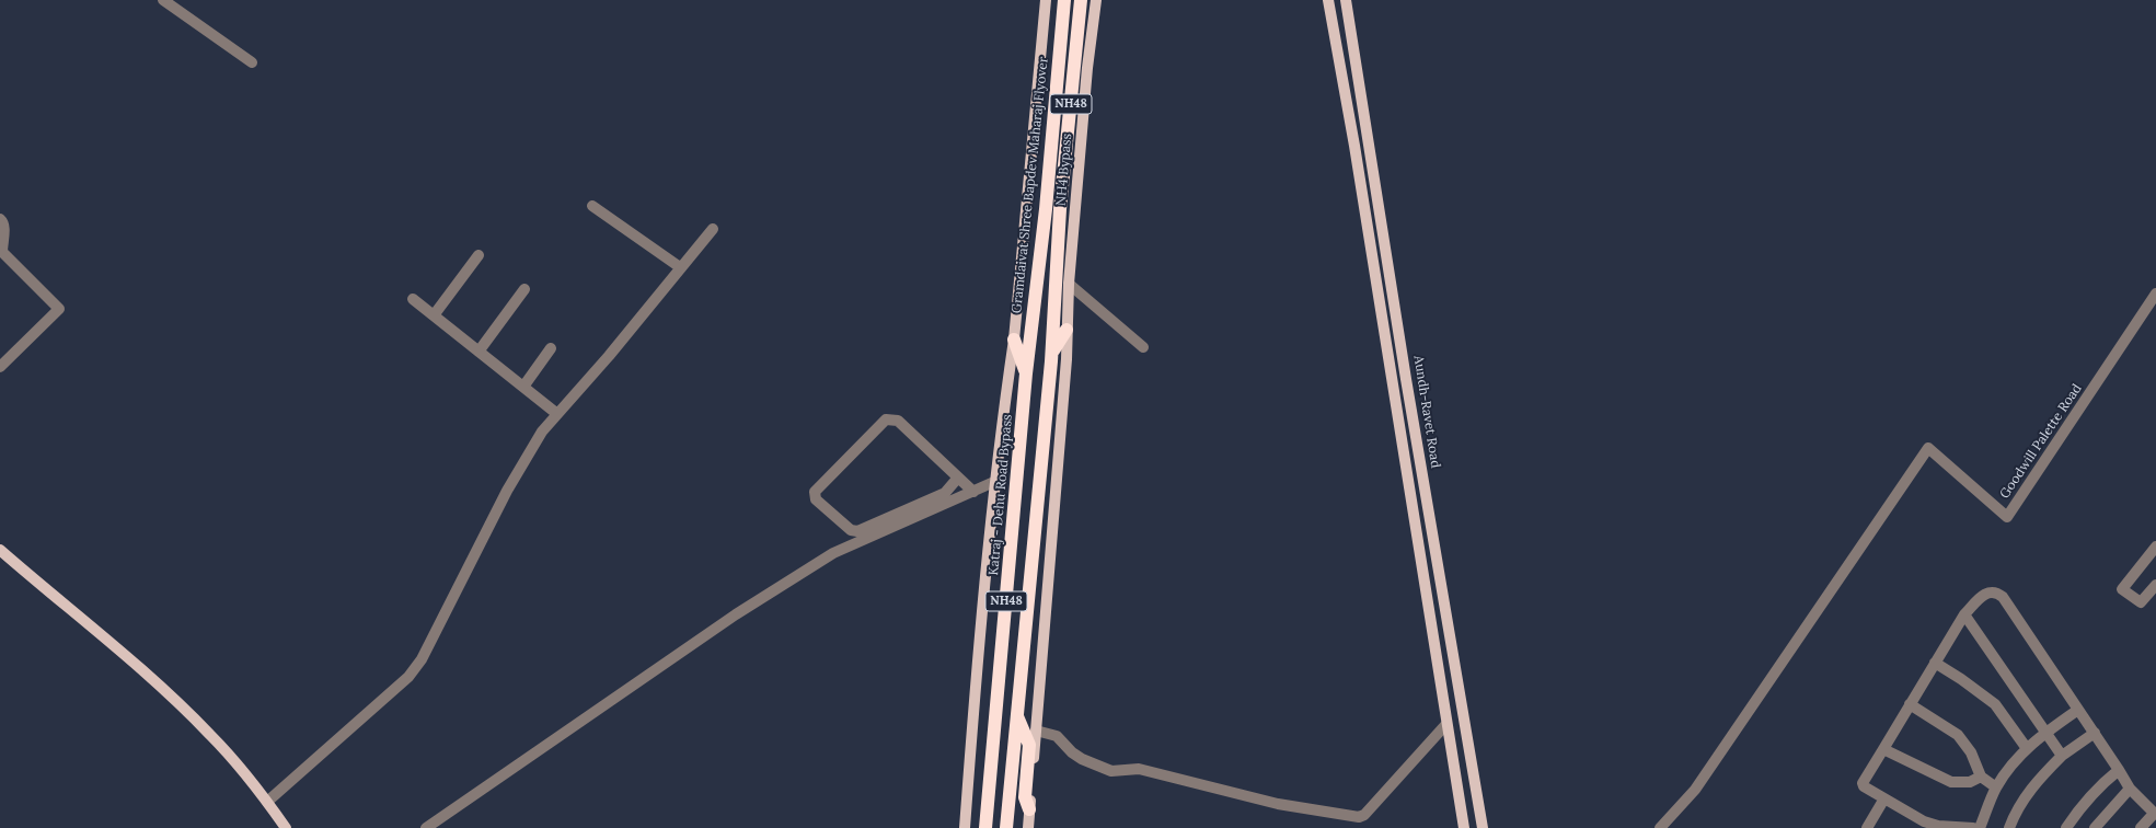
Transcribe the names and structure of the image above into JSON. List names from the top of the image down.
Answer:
{
  "streets": {
    "highway": ["NH48", "Gramdaivat Shree Bapdev Maharaj Flyover", "Katraj - Dehu Road Bypass"],
    "main road": ["NH4 Bypass", "Aundh-Ravet Road"],
    "street": ["Goodwill Palette Road"]
  },
  "crossings": [
    ["NH48", "NH4 Bypass"],
    ["Gramdaivat Shree Bapdev Maharaj Flyover", "Katraj - Dehu Road Bypass"]
  ]
}
